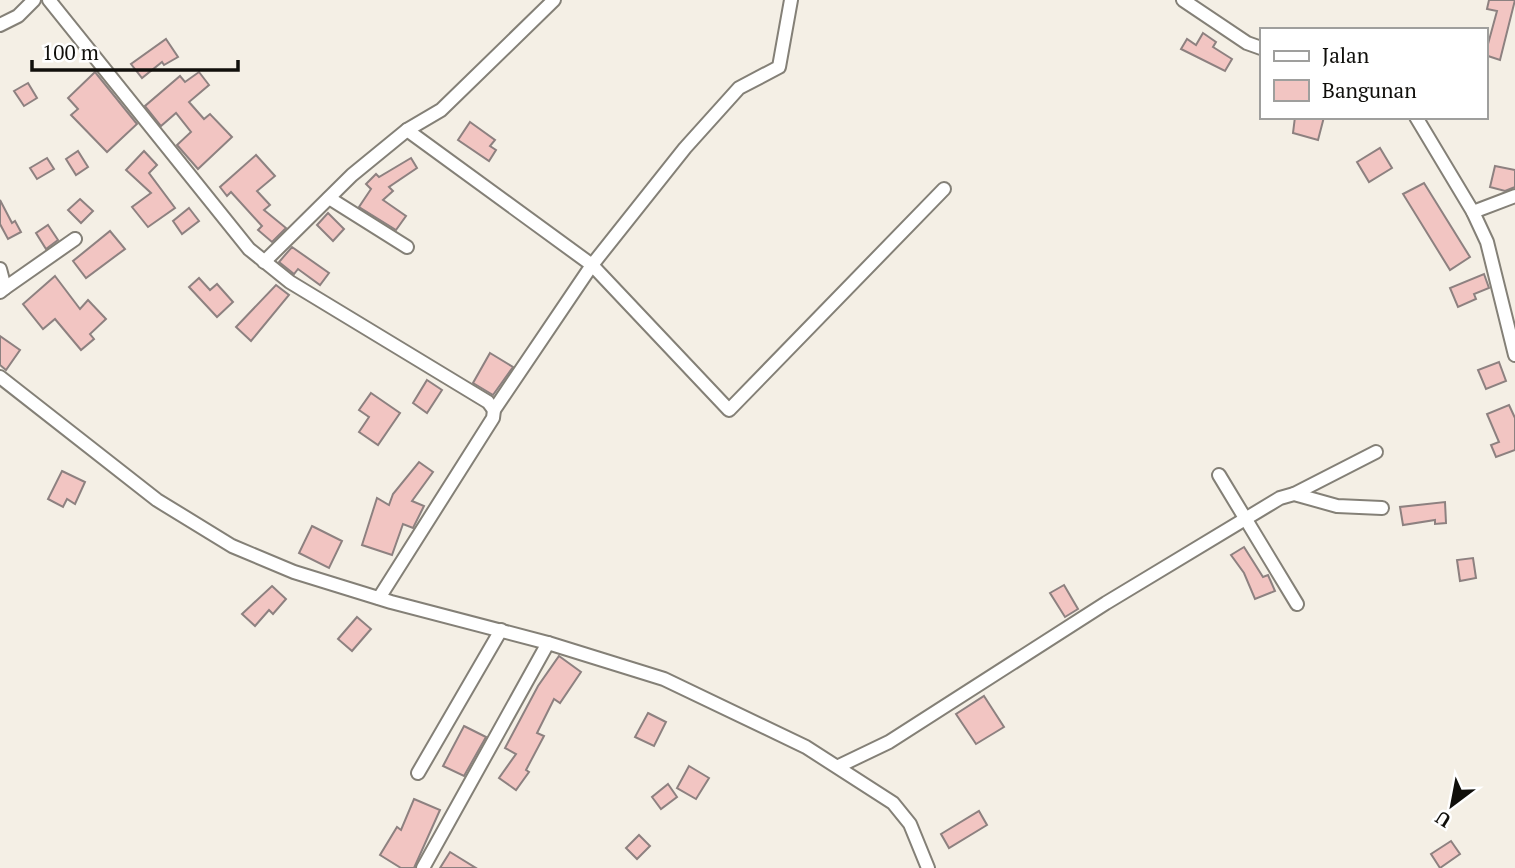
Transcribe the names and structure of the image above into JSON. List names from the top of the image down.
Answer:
{
  "legend": ["Jalan", "Bangunan"],
  "scale_bar": "100 m",
  "north": "bottom left"
}
